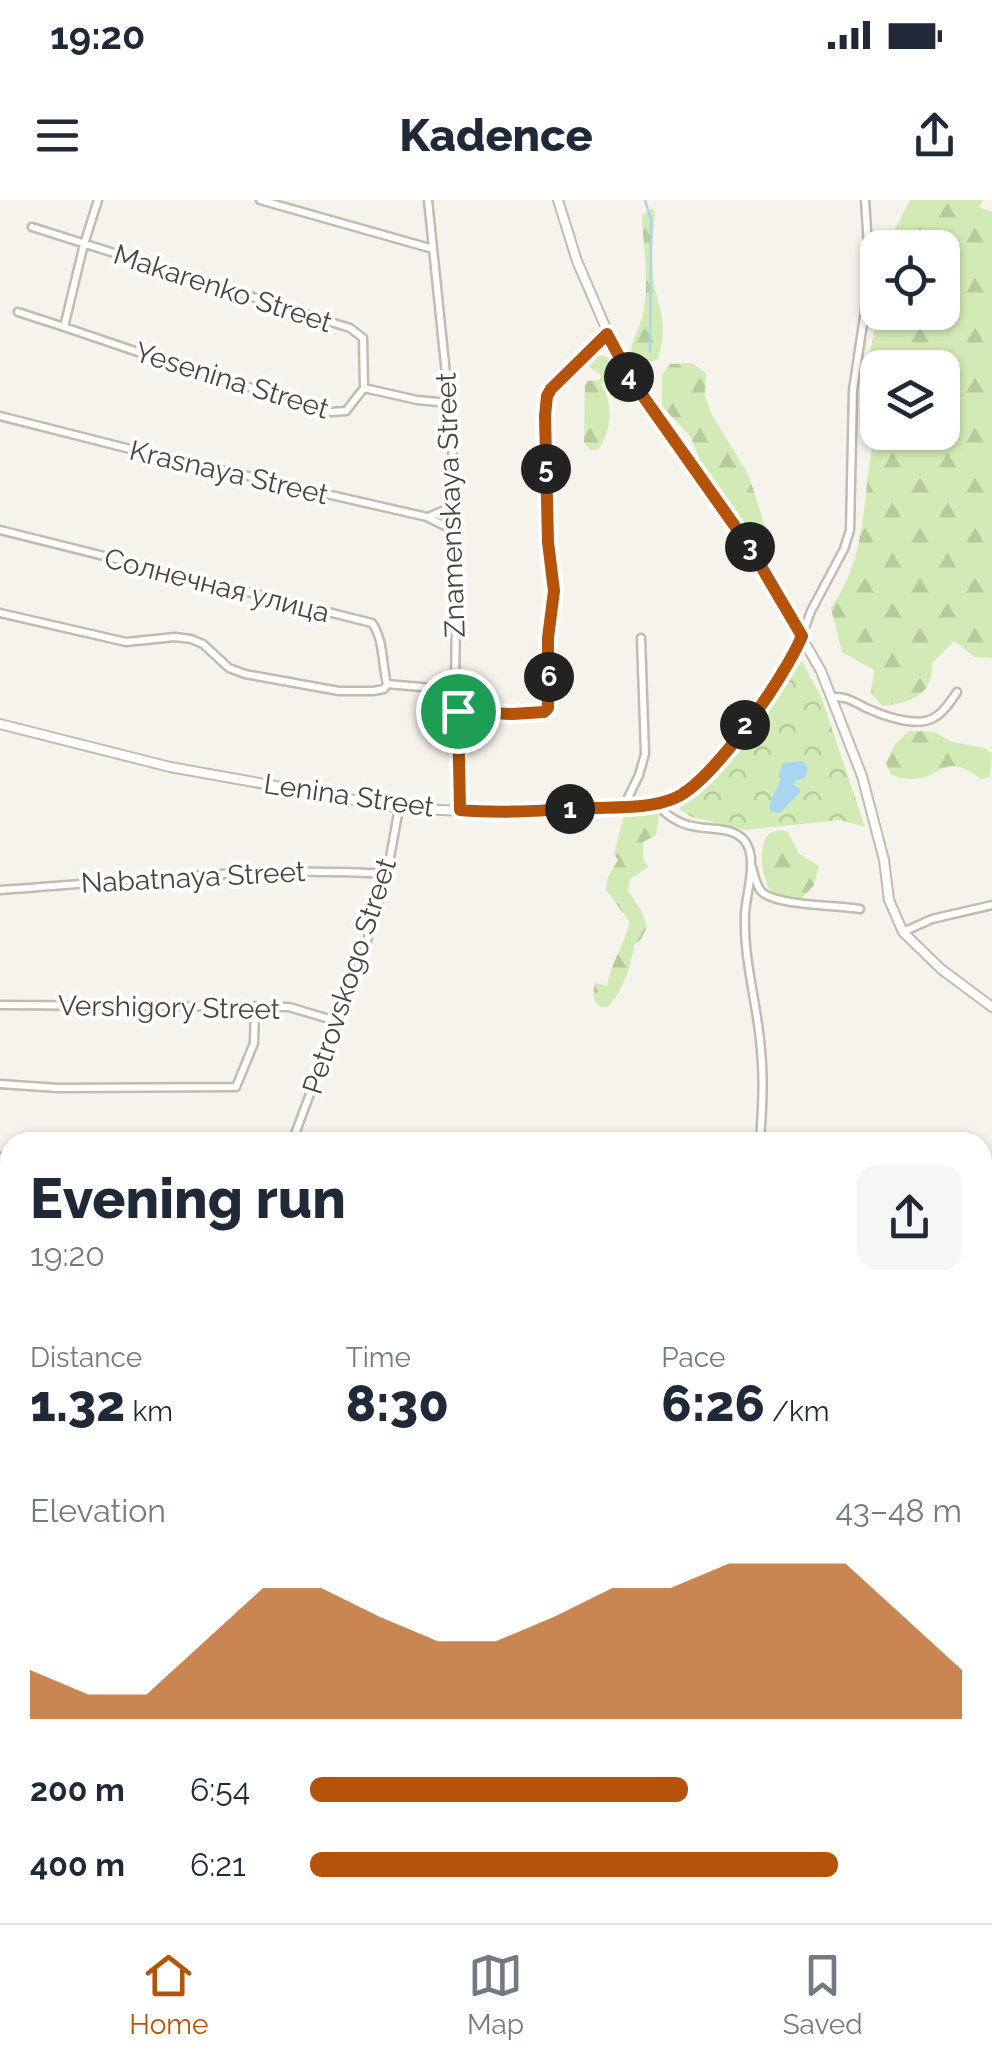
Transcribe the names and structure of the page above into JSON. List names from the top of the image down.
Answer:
{
  "streets": {
    "street": [
      "Makarenko Street",
      "Yesenina Street",
      "Krasnaya Street",
      "Znamenskaya Street",
      "Солнечная улица",
      "Lenina Street",
      "Nabatnaya Street",
      "Petrovskogo Street",
      "Vershigory Street"
    ]
  },
  "crossings": [
    ["Makarenko Street", "Yesenina Street"],
    ["Yesenina Street", "Znamenskaya Street"],
    ["Krasnaya Street", "Znamenskaya Street"],
    ["Znamenskaya Street", "Lenina Street"],
    ["Lenina Street", "Petrovskogo Street"],
    ["Nabatnaya Street", "Petrovskogo Street"],
    ["Petrovskogo Street", "Vershigory Street"]
  ],
  "page": {
    "status": "19:20",
    "header": "Kadence",
    "pins": [
      "4",
      "5",
      "3",
      "6",
      "2",
      "1"
    ],
    "heading": ["Evening run", "19:20"],
    "stats": [
      ["Distance", "1.32 km"],
      ["Time", "8:30"],
      ["Pace", "6:26 /km"]
    ],
    "chart": ["Elevation", "43–48 m"],
    "list": [
      {
        "name": "200 m",
        "note": "6:54"
      },
      {
        "name": "400 m",
        "note": "6:21"
      }
    ],
    "tabs": ["Home", "Map", "Saved"]
  }
}
